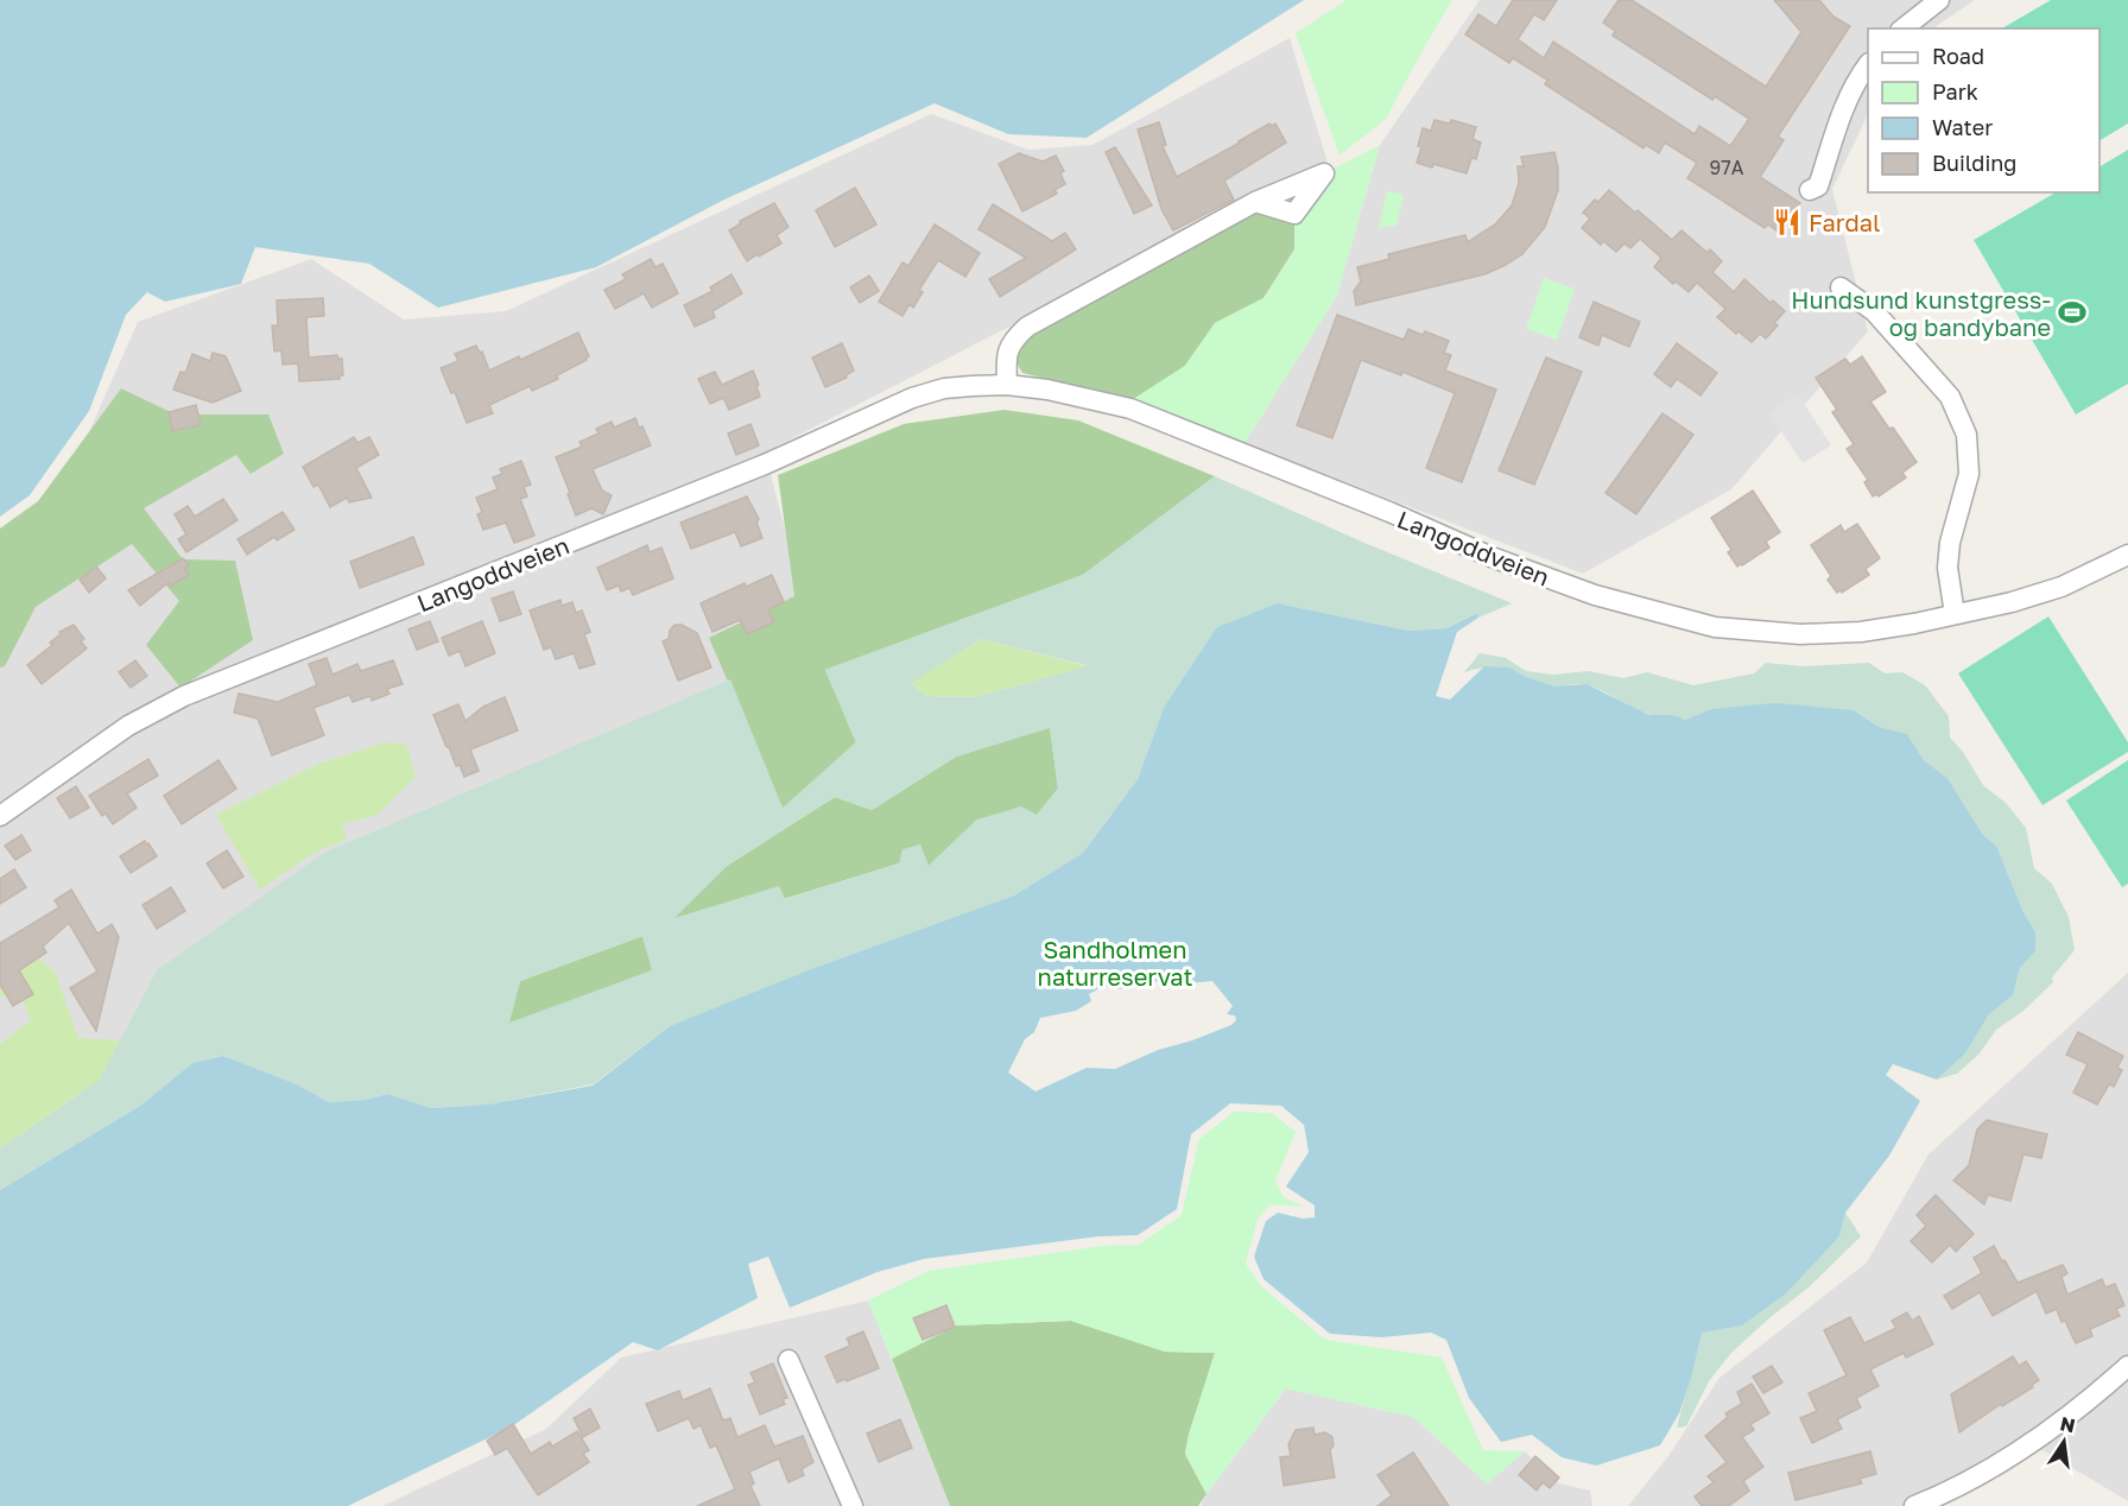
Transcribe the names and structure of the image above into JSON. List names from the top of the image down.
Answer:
{
  "streets": {
    "street": ["Langoddveien"]
  },
  "parks": ["Sandholmen naturreservat"],
  "places": {
    "restaurant": ["Fardal"],
    "sports": ["Hundsund kunstgress- og bandybane"]
  },
  "house_numbers": ["97A"],
  "legend": [
    "Road",
    "Park",
    "Water",
    "Building"
  ],
  "north": "top"
}
